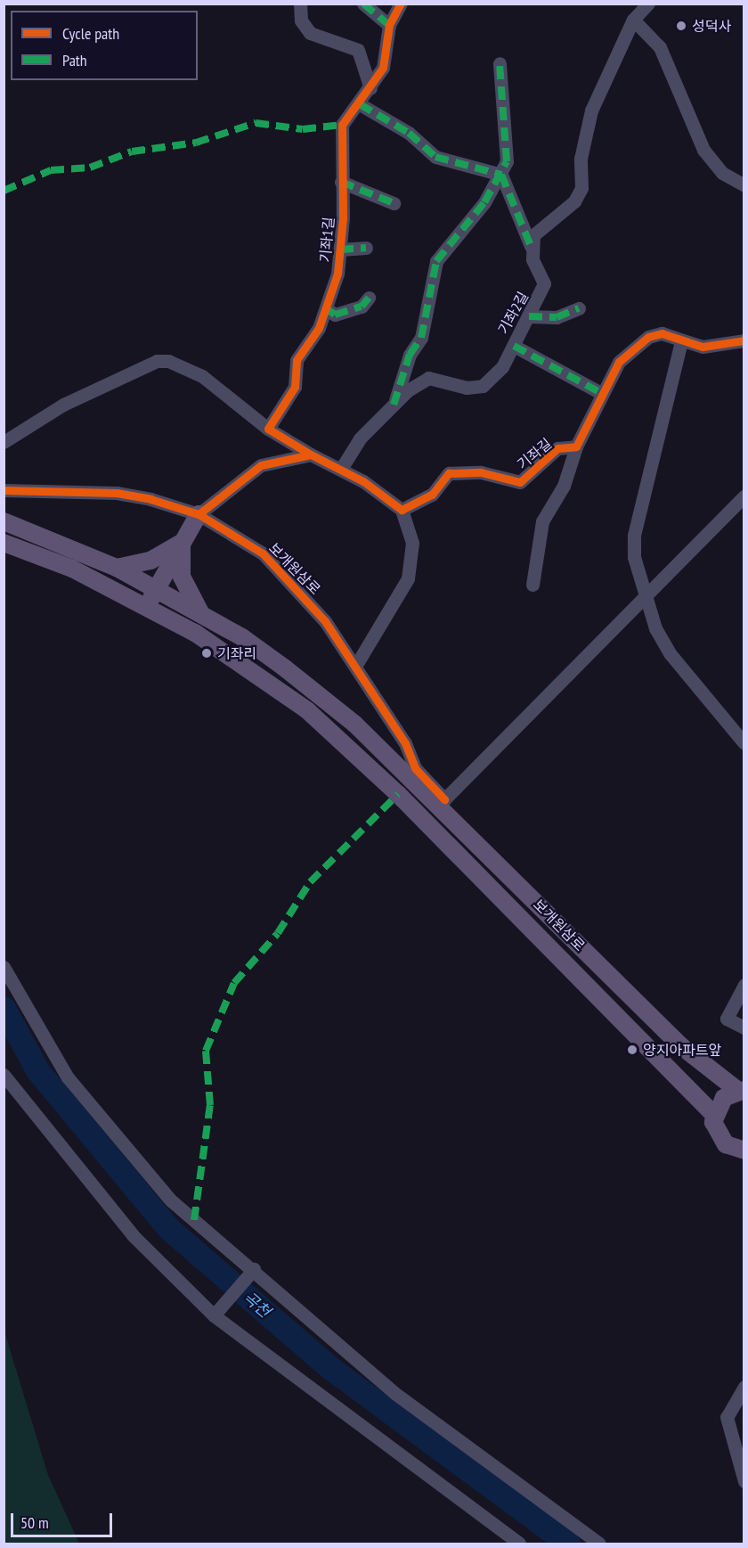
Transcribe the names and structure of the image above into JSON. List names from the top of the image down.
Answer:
{
  "streets": {
    "main road": ["보개원삼로"],
    "street": ["기좌1길", "기좌2길", "기좌길"]
  },
  "water": ["곡천"],
  "places": ["성덕사", "기좌리", "양지아파트앞"],
  "legend": ["Cycle path", "Path"],
  "scale_bar": "50 m"
}
